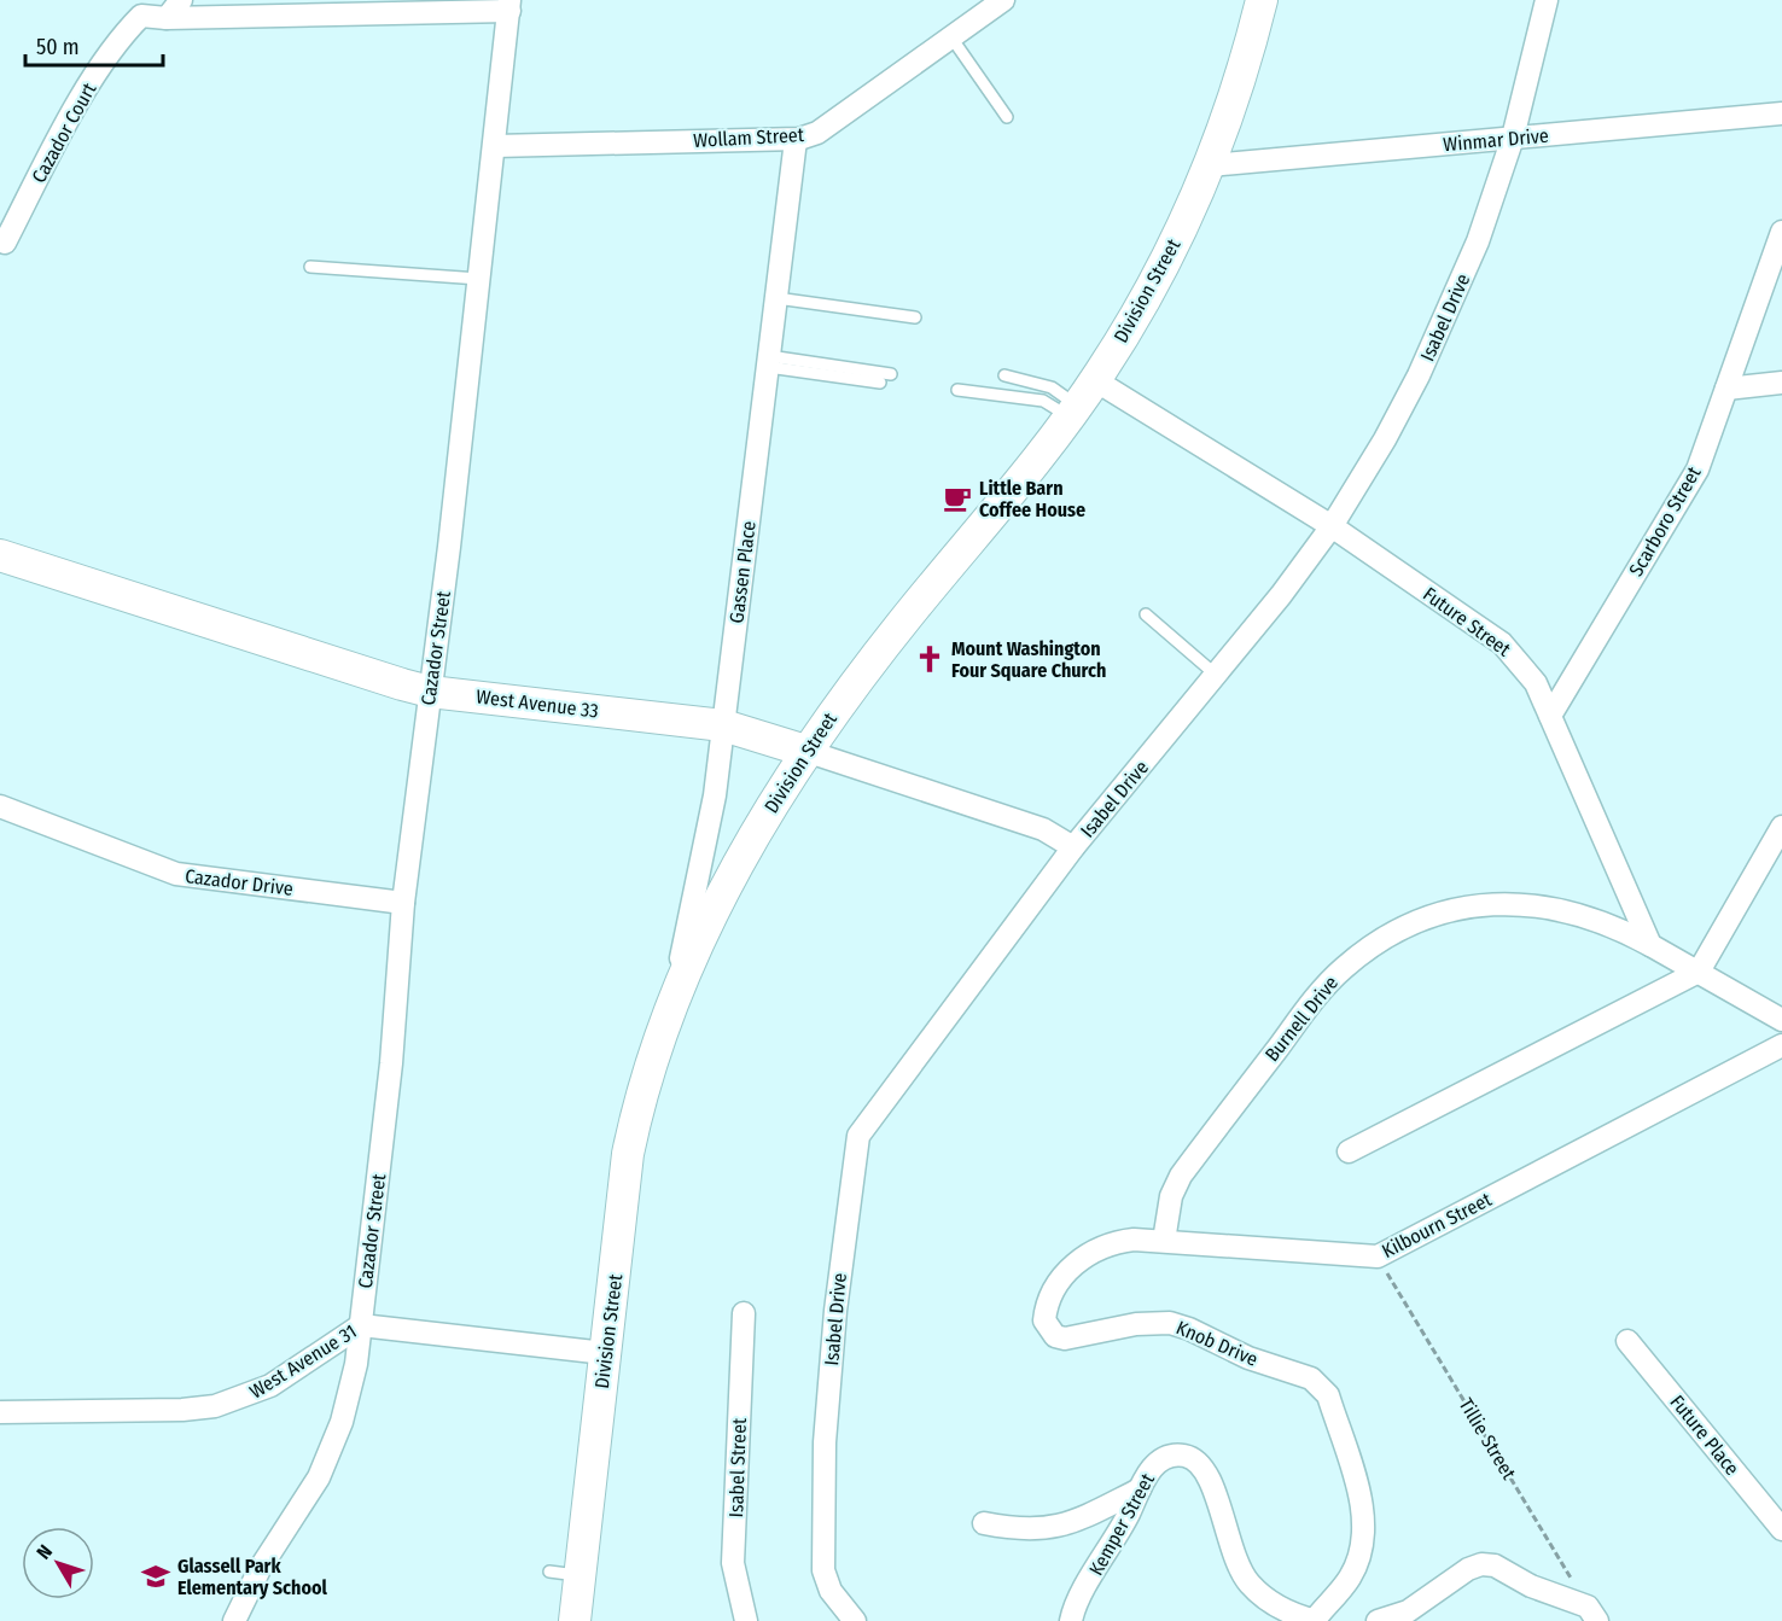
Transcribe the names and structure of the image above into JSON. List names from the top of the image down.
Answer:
{
  "streets": {
    "street": [
      "Cazador Court",
      "Wollam Street",
      "Winmar Drive",
      "Division Street",
      "Isabel Drive",
      "Scarboro Street",
      "Gassen Place",
      "Future Street",
      "Cazador Street",
      "West Avenue 33",
      "Cazador Drive",
      "Burnell Drive",
      "Kilbourn Street",
      "Knob Drive",
      "West Avenue 31",
      "Future Place",
      "Isabel Street",
      "Kemper Street"
    ],
    "path": ["Tillie Street"]
  },
  "crossings": [
    ["Cazador Court", "Cazador Street"],
    ["Wollam Street", "Gassen Place"],
    ["Wollam Street", "Cazador Street"],
    ["Winmar Drive", "Division Street"],
    ["Winmar Drive", "Isabel Drive"],
    ["Division Street", "Gassen Place"],
    ["Division Street", "Future Street"],
    ["Division Street", "West Avenue 33"],
    ["Division Street", "West Avenue 31"],
    ["Isabel Drive", "Future Street"],
    ["Isabel Drive", "West Avenue 33"],
    ["Scarboro Street", "Future Street"],
    ["Gassen Place", "West Avenue 33"],
    ["Future Street", "Burnell Drive"],
    ["Cazador Street", "West Avenue 33"],
    ["Cazador Street", "Cazador Drive"],
    ["Cazador Street", "West Avenue 31"],
    ["Burnell Drive", "Kilbourn Street"],
    ["Kilbourn Street", "Knob Drive"],
    ["Kilbourn Street", "Tillie Street"],
    ["Knob Drive", "Kemper Street"]
  ],
  "places": {
    "cafe": ["Little Barn Coffee House"],
    "church": ["Mount Washington Four Square Church"],
    "school or university": ["Glassell Park Elementary School"]
  },
  "scale_bar": "50 m",
  "north": "top left"
}
